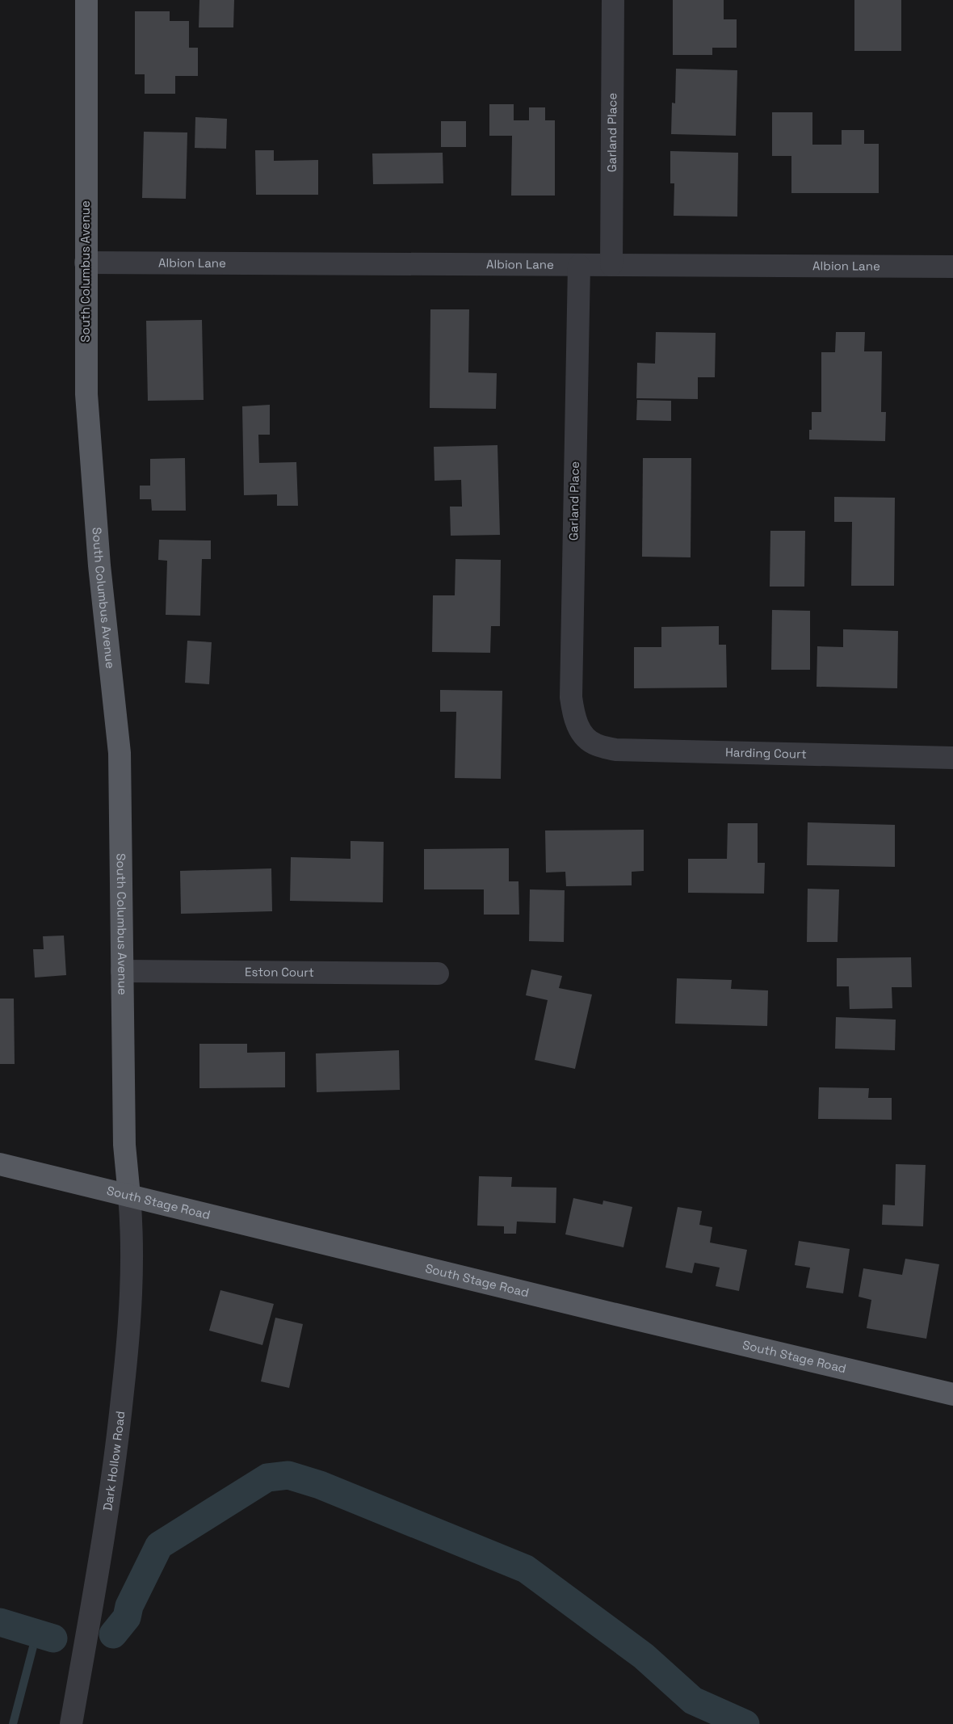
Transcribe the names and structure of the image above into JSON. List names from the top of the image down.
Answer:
{
  "streets": {
    "main road": ["South Columbus Avenue", "South Stage Road"],
    "street": [
      "Garland Place",
      "Albion Lane",
      "Harding Court",
      "Eston Court",
      "Dark Hollow Road"
    ]
  },
  "crossings": [
    ["Garland Place", "Albion Lane"],
    ["Garland Place", "Harding Court"],
    ["Albion Lane", "South Columbus Avenue"],
    ["South Columbus Avenue", "Eston Court"],
    ["South Columbus Avenue", "South Stage Road"],
    ["South Columbus Avenue", "Dark Hollow Road"],
    ["South Stage Road", "Dark Hollow Road"]
  ]
}
